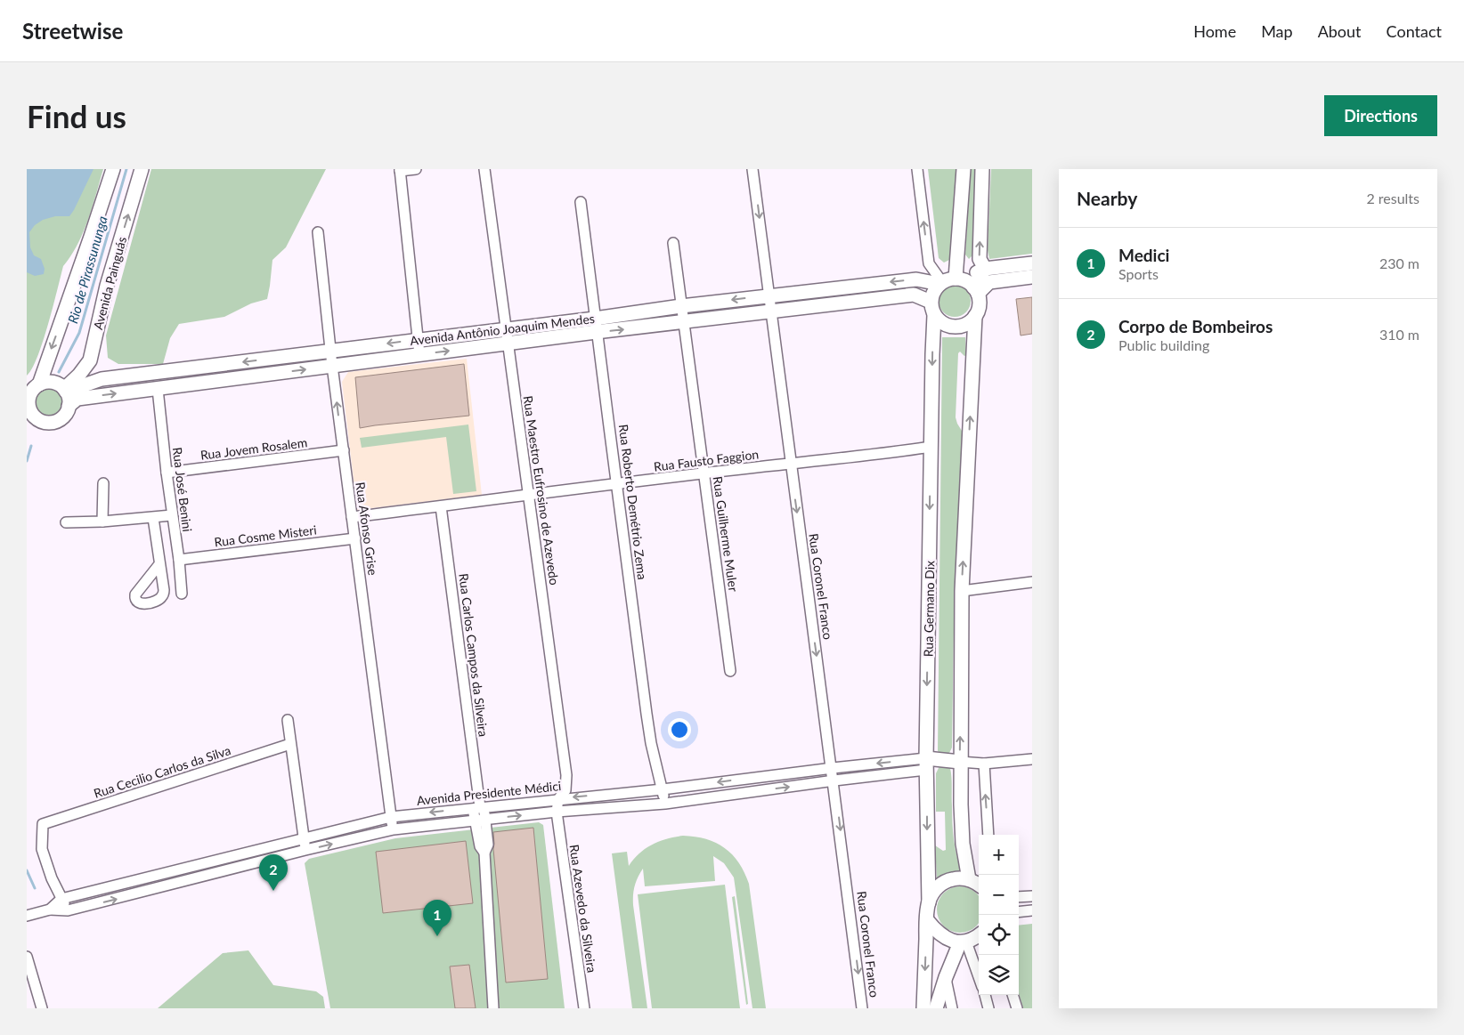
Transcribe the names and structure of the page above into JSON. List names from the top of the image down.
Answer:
{
  "streets": {
    "main road": ["Avenida Painguás", "Avenida Antônio Joaquim Mendes", "Rua Germano Dix"],
    "street": [
      "Rua Jovem Rosalem",
      "Rua Fausto Faggion",
      "Rua José Benini",
      "Rua Maestro Eufrosino de Azevedo",
      "Rua Roberto Demétrio Zema",
      "Rua Afonso Grise",
      "Rua Guilherme Muler",
      "Rua Cosme Misteri",
      "Rua Coronel Franco",
      "Rua Carlos Campos da Silveira",
      "Rua Cecilio Carlos da Silva",
      "Avenida Presidente Médici",
      "Rua Azevedo da Silveira"
    ]
  },
  "crossings": [
    ["Avenida Painguás", "Avenida Antônio Joaquim Mendes"],
    ["Avenida Antônio Joaquim Mendes", "Rua José Benini"],
    ["Avenida Antônio Joaquim Mendes", "Rua Maestro Eufrosino de Azevedo"],
    ["Avenida Antônio Joaquim Mendes", "Rua Roberto Demétrio Zema"],
    ["Avenida Antônio Joaquim Mendes", "Rua Afonso Grise"],
    ["Avenida Antônio Joaquim Mendes", "Rua Guilherme Muler"],
    ["Avenida Antônio Joaquim Mendes", "Rua Coronel Franco"],
    ["Avenida Antônio Joaquim Mendes", "Rua Germano Dix"],
    ["Rua Jovem Rosalem", "Rua José Benini"],
    ["Rua Jovem Rosalem", "Rua Afonso Grise"],
    ["Rua Fausto Faggion", "Rua Maestro Eufrosino de Azevedo"],
    ["Rua Fausto Faggion", "Rua Roberto Demétrio Zema"],
    ["Rua Fausto Faggion", "Rua Afonso Grise"],
    ["Rua Fausto Faggion", "Rua Guilherme Muler"],
    ["Rua Fausto Faggion", "Rua Coronel Franco"],
    ["Rua Fausto Faggion", "Rua Germano Dix"],
    ["Rua Fausto Faggion", "Rua Carlos Campos da Silveira"],
    ["Rua José Benini", "Rua Cosme Misteri"],
    ["Rua Maestro Eufrosino de Azevedo", "Avenida Presidente Médici"],
    ["Rua Maestro Eufrosino de Azevedo", "Rua Azevedo da Silveira"],
    ["Rua Roberto Demétrio Zema", "Avenida Presidente Médici"],
    ["Rua Afonso Grise", "Rua Cosme Misteri"],
    ["Rua Afonso Grise", "Avenida Presidente Médici"],
    ["Rua Coronel Franco", "Avenida Presidente Médici"],
    ["Rua Germano Dix", "Avenida Presidente Médici"],
    ["Rua Carlos Campos da Silveira", "Avenida Presidente Médici"],
    ["Rua Cecilio Carlos da Silva", "Avenida Presidente Médici"],
    ["Avenida Presidente Médici", "Rua Azevedo da Silveira"]
  ],
  "one_way": ["Rua Coronel Franco"],
  "water": ["Rio de Pirassununga"],
  "page": {
    "header": "Streetwise",
    "nav": [
      "Home",
      "Map",
      "About",
      "Contact"
    ],
    "buttons": "Directions",
    "title": "Find us",
    "heading": ["Nearby", "2 results"],
    "list": [
      {
        "mark": "1",
        "name": "Medici",
        "note": "Sports",
        "value": "230 m"
      },
      {
        "mark": "2",
        "name": "Corpo de Bombeiros",
        "note": "Public building",
        "value": "310 m"
      }
    ],
    "map_buttons": ["+", "−"],
    "pins": ["2", "1"]
  }
}
